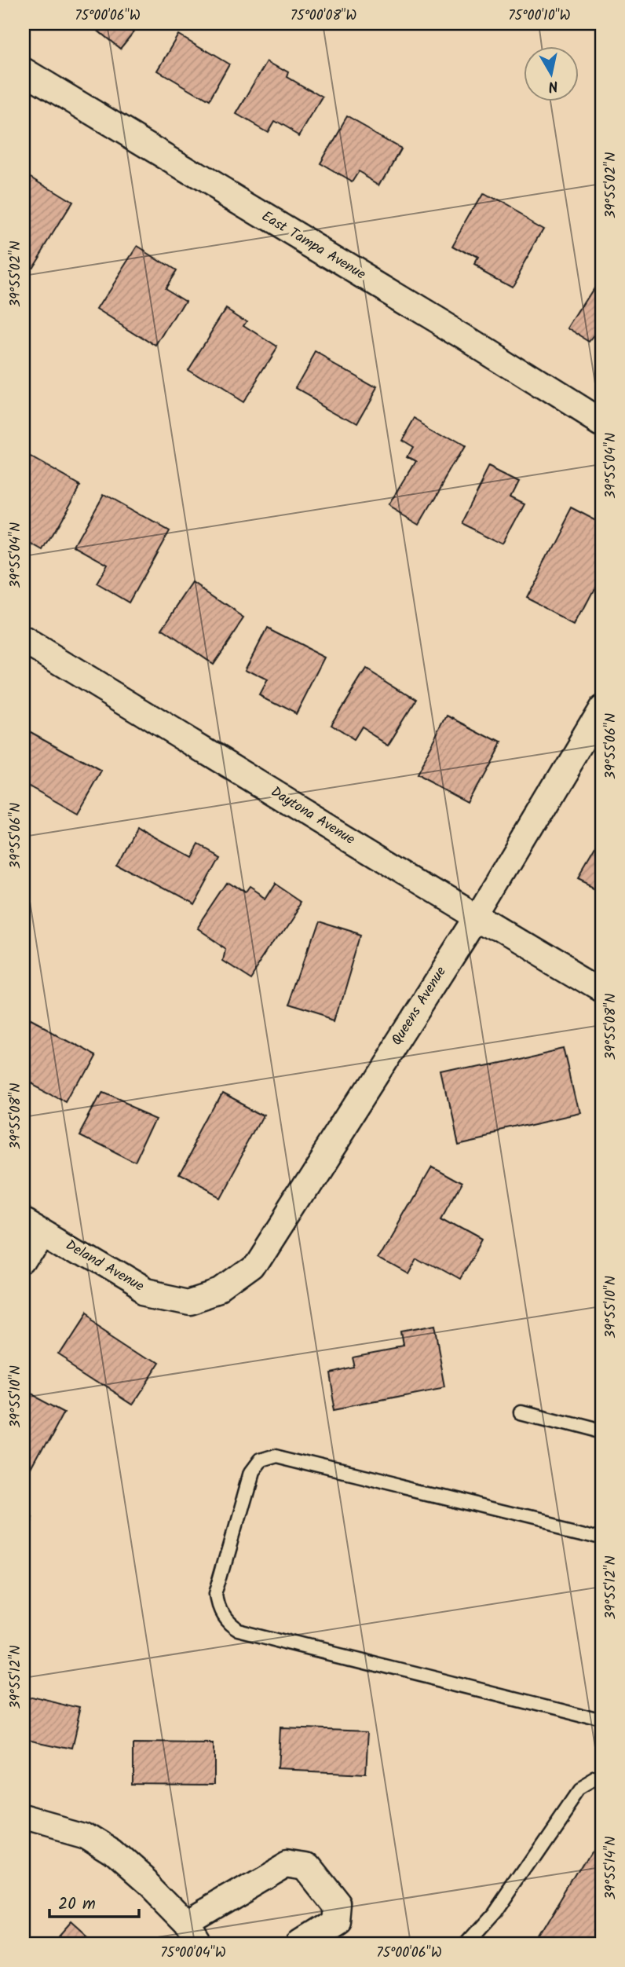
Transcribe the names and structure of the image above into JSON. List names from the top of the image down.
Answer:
{
  "streets": {
    "street": [
      "East Tampa Avenue",
      "Daytona Avenue",
      "Queens Avenue",
      "Deland Avenue"
    ]
  },
  "crossings": [
    ["Daytona Avenue", "Queens Avenue"],
    ["Queens Avenue", "Deland Avenue"]
  ],
  "scale_bar": "20 m",
  "north": "bottom",
  "coordinates": [
    "75°00'06\"W",
    "75°00'08\"W",
    "75°00'10\"W",
    "39°55'02\"N",
    "39°55'04\"N",
    "39°55'06\"N",
    "39°55'08\"N",
    "39°55'10\"N",
    "39°55'12\"N",
    "39°55'14\"N",
    "75°00'04\"W"
  ]
}
